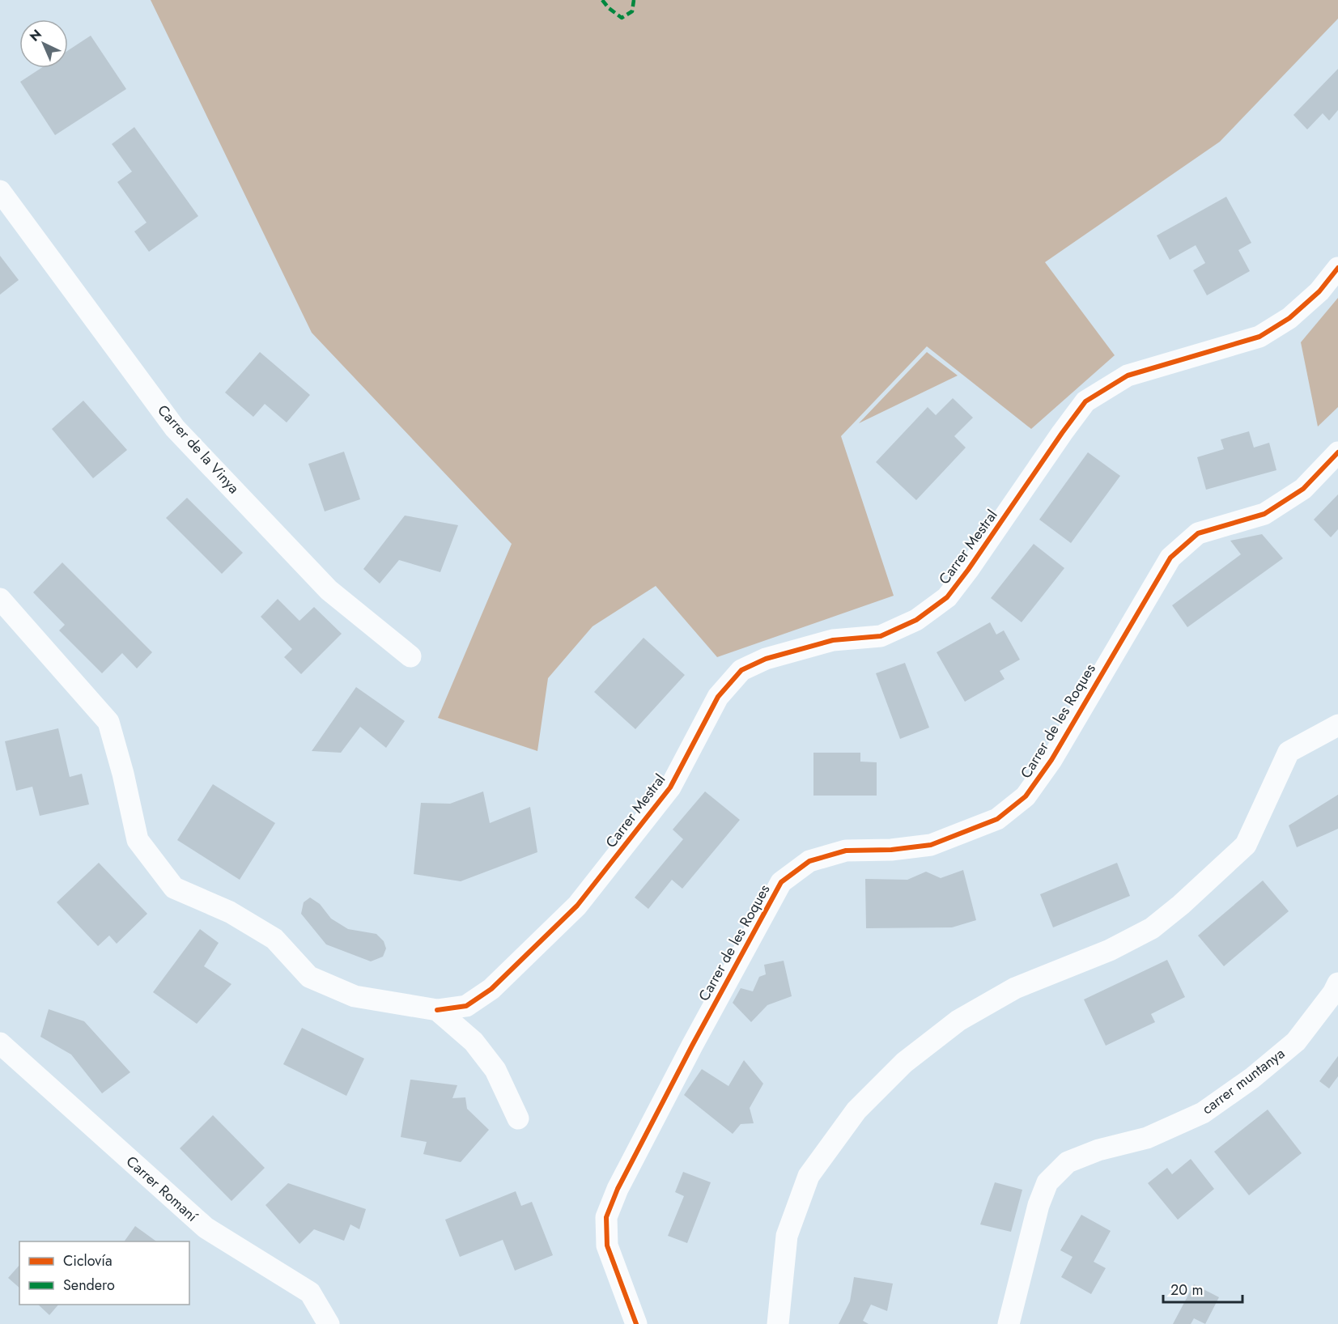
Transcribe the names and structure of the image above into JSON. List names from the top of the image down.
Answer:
{
  "streets": {
    "street": [
      "Carrer de la Vinya",
      "Carrer Mestral",
      "Carrer de les Roques",
      "carrer muntanya",
      "Carrer Romaní"
    ]
  },
  "legend": ["Ciclovía", "Sendero"],
  "scale_bar": "20 m",
  "north": "top left"
}
